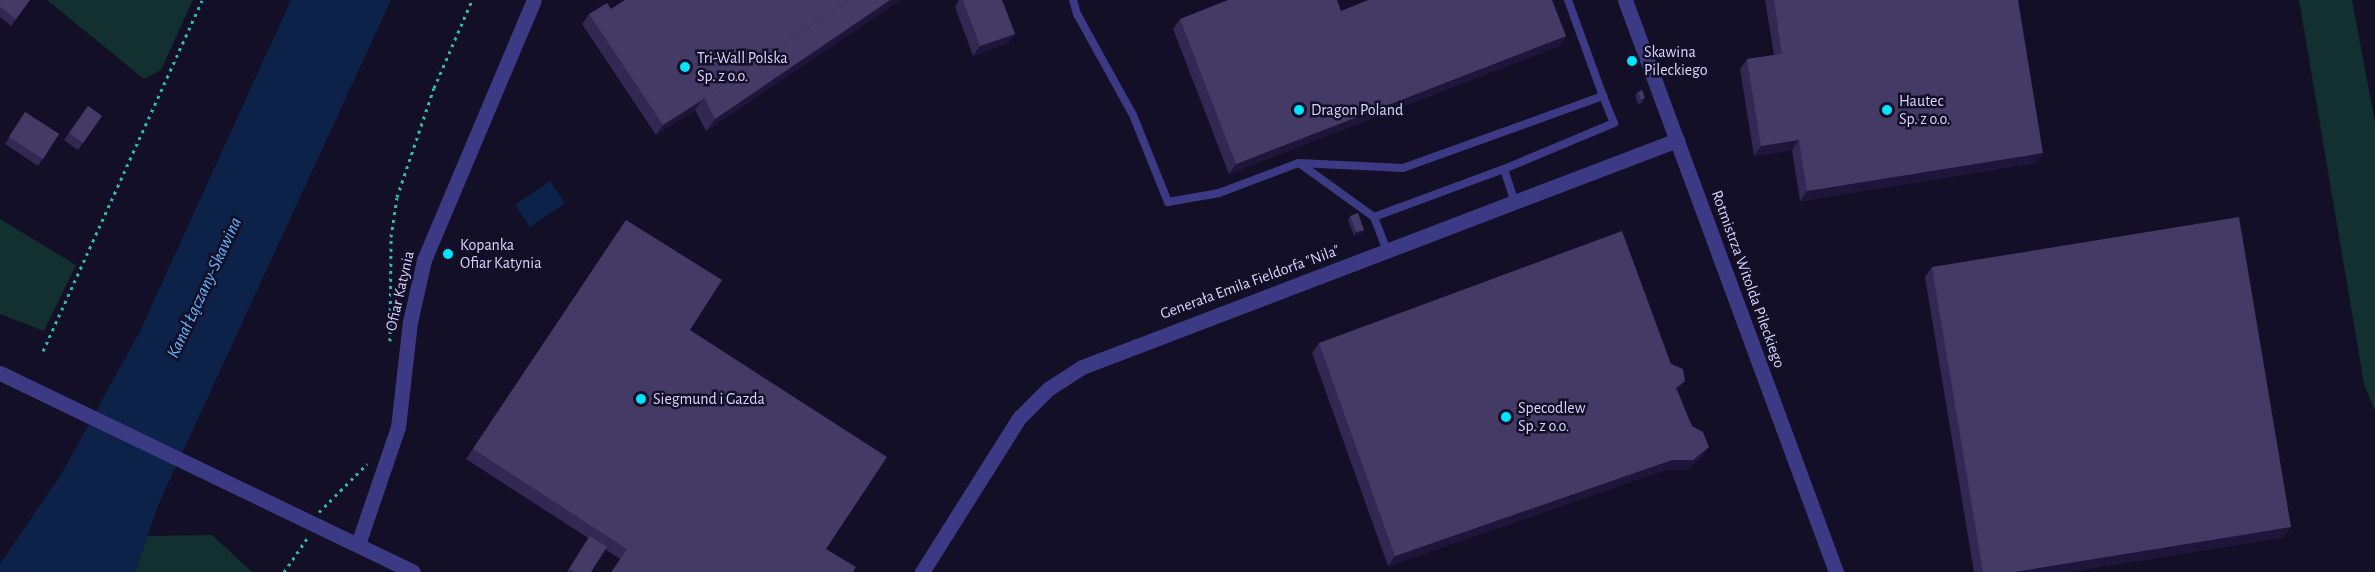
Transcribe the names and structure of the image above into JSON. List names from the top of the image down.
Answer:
{
  "streets": {
    "street": ["Rotmistrza Witolda Pileckiego", "Generała Emila Fieldorfa \"Nila\"", "Ofiar Katynia"]
  },
  "crossings": [
    ["Rotmistrza Witolda Pileckiego", "Generała Emila Fieldorfa \"Nila\""]
  ],
  "water": ["Kanał Łączany-Skawina"],
  "places": [
    "Skawina Pileckiego",
    "Tri-Wall Polska Sp. z o.o.",
    "Dragon Poland",
    "Hautec Sp. z o.o.",
    "Kopanka Ofiar Katynia",
    "Siegmund i Gazda",
    "Specodlew Sp. z o.o."
  ]
}
